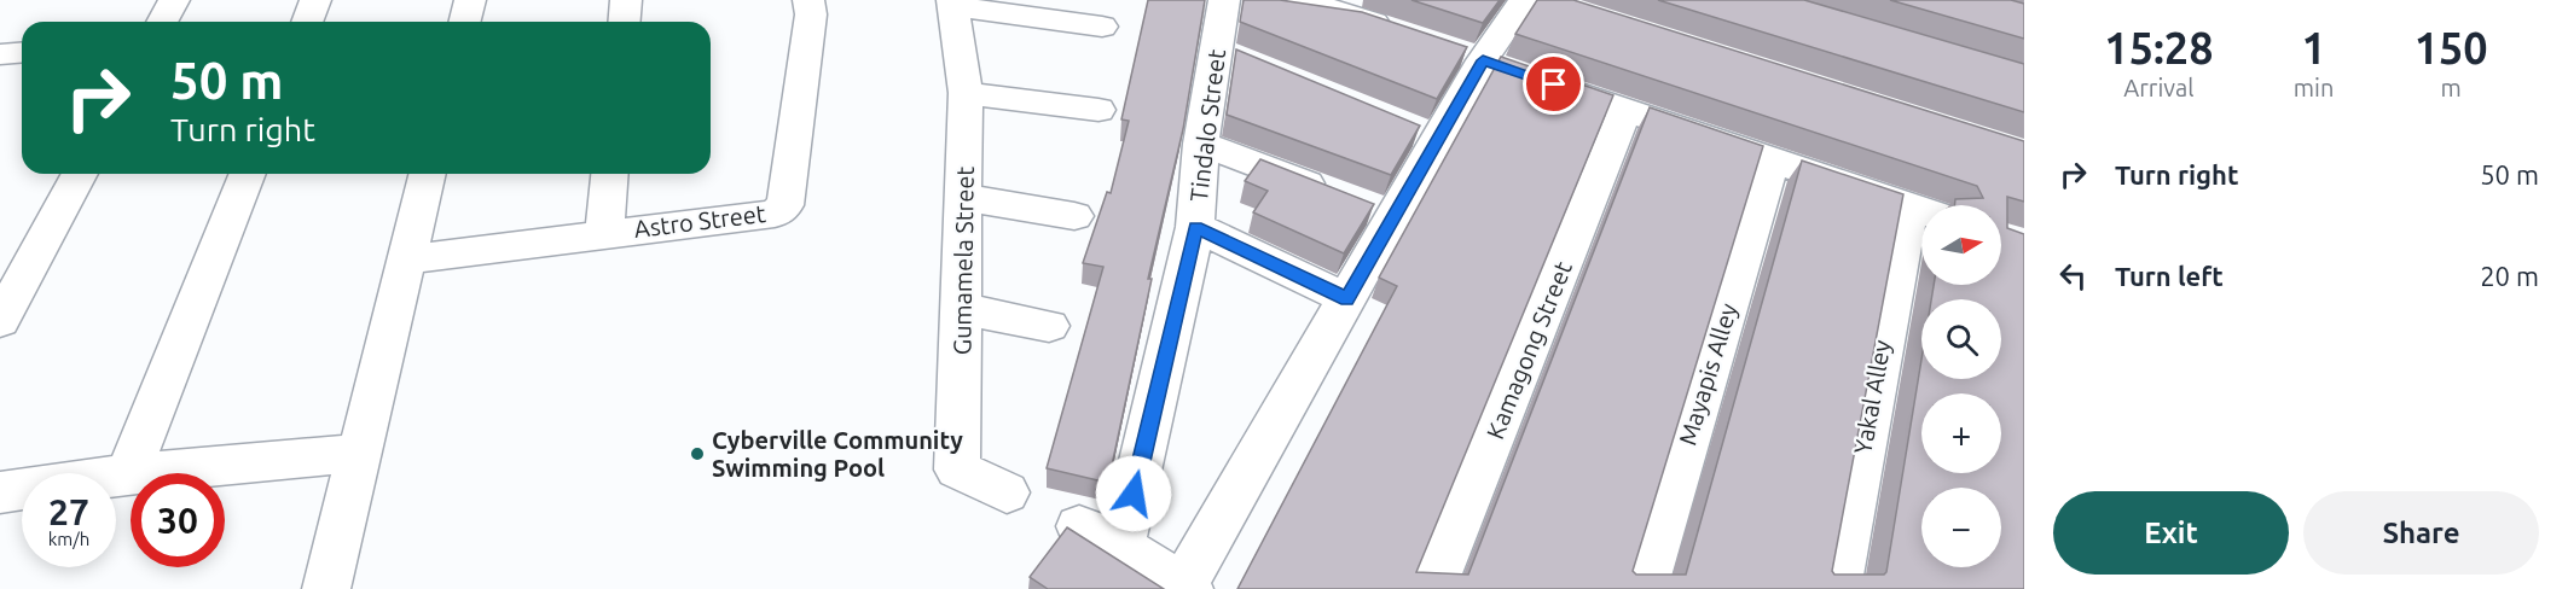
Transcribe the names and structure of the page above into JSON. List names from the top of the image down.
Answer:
{
  "streets": {
    "street": [
      "Tindalo Street",
      "Astro Street",
      "Gumamela Street",
      "Kamagong Street",
      "Mayapis Alley",
      "Yakal Alley"
    ]
  },
  "places": ["Cyberville Community Swimming Pool"],
  "north": "right",
  "page": {
    "eta": [
      "15:28",
      "Arrival",
      "1",
      "min",
      "150",
      "m"
    ],
    "turn": ["50 m", "Turn right"],
    "list": [
      {
        "name": "Turn right",
        "value": "50 m"
      },
      {
        "name": "Turn left",
        "value": "20 m"
      }
    ],
    "map_buttons": ["+", "−"],
    "speed": "27 km/h",
    "limit": "30",
    "buttons": ["Exit", "Share"]
  }
}
